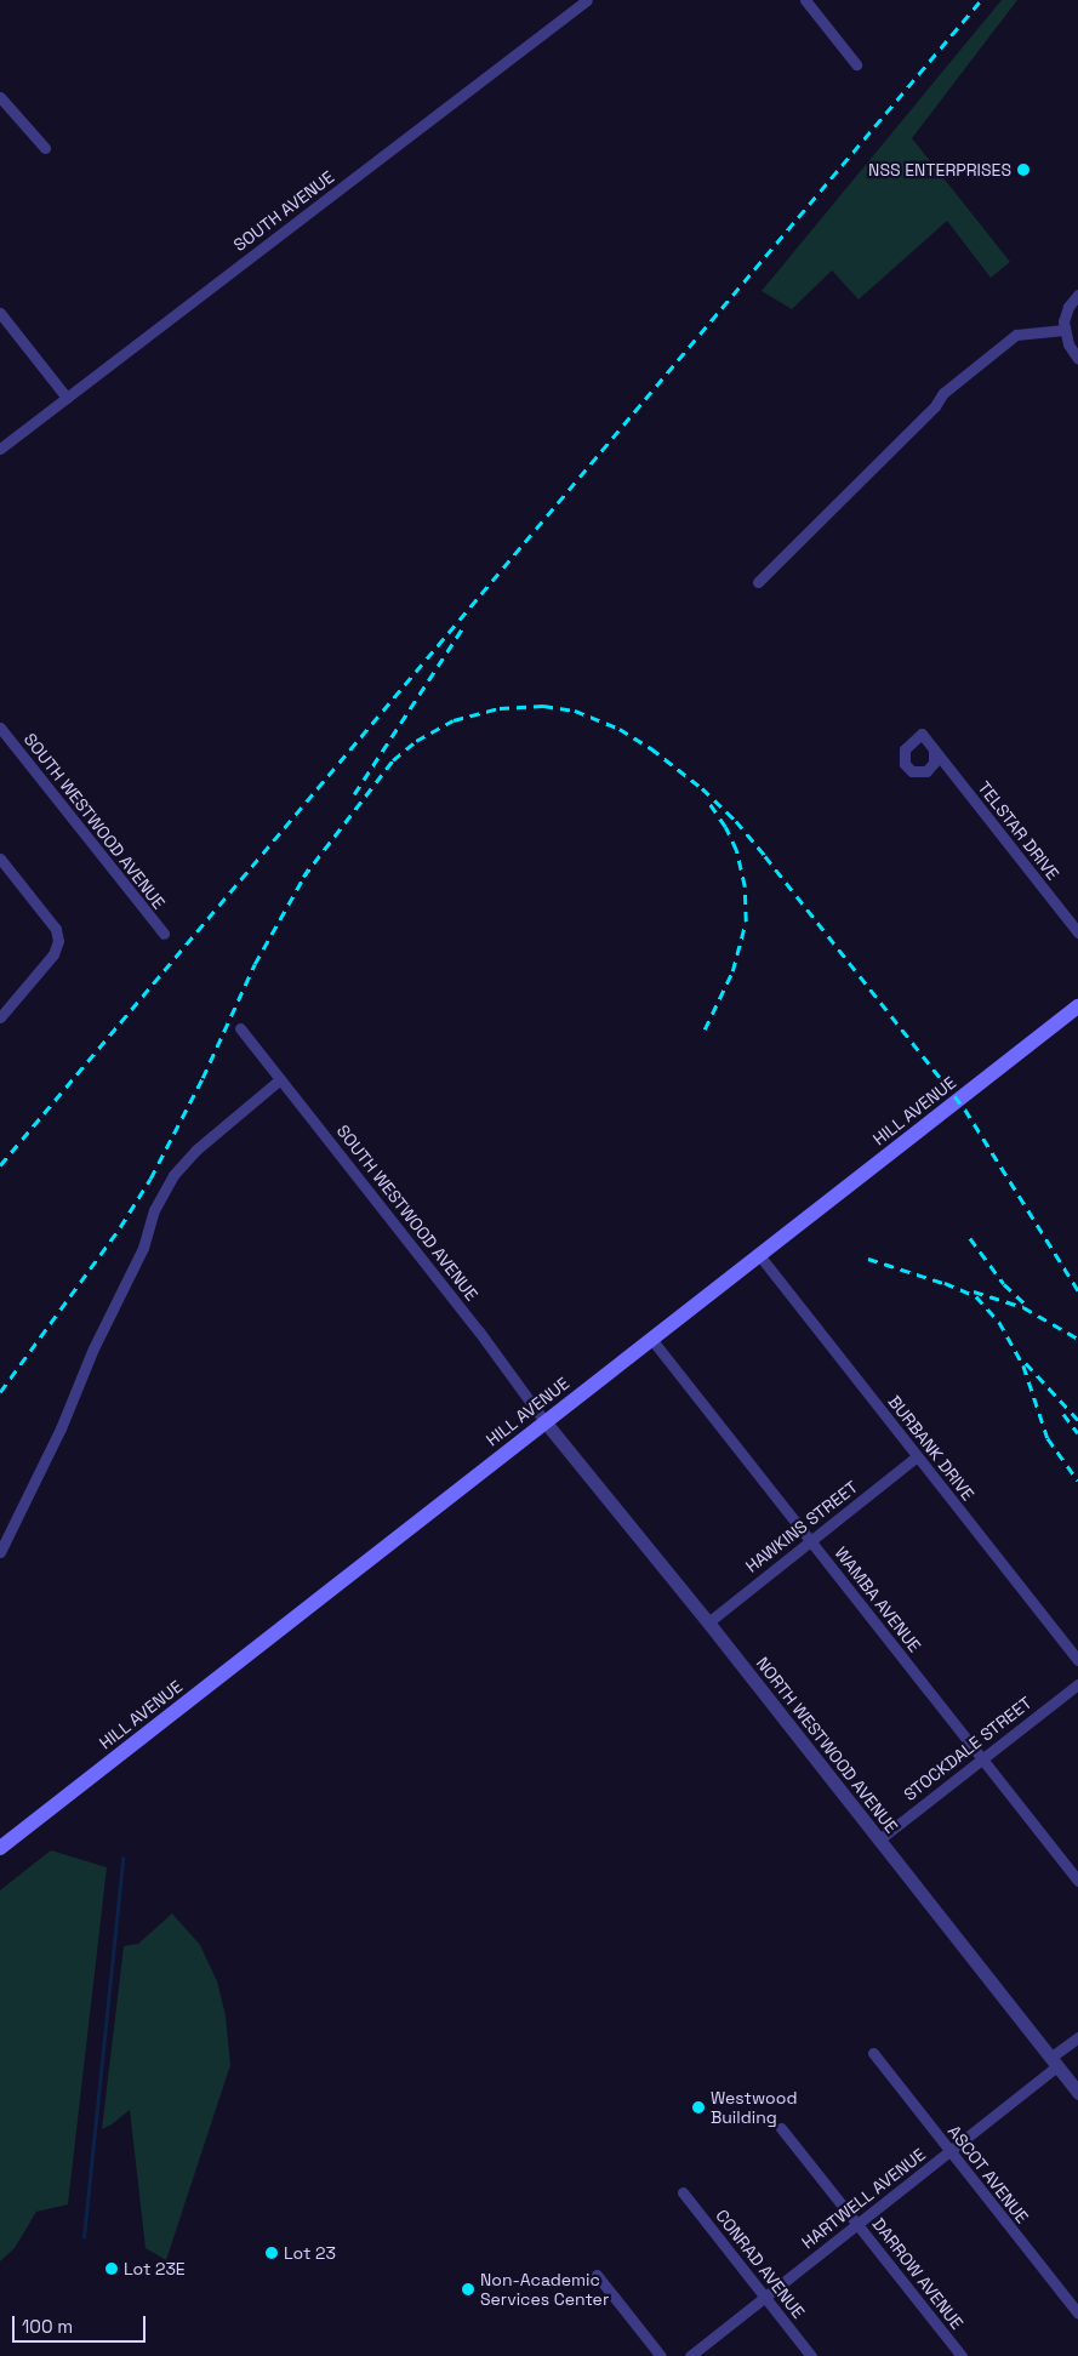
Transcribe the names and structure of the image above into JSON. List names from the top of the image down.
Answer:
{
  "streets": {
    "main road": ["HILL AVENUE"],
    "street": [
      "SOUTH AVENUE",
      "SOUTH WESTWOOD AVENUE",
      "TELSTAR DRIVE",
      "BURBANK DRIVE",
      "HAWKINS STREET",
      "WAMBA AVENUE",
      "NORTH WESTWOOD AVENUE",
      "STOCKDALE STREET",
      "ASCOT AVENUE",
      "HARTWELL AVENUE",
      "CONRAD AVENUE",
      "DARROW AVENUE"
    ]
  },
  "crossings": [
    ["SOUTH WESTWOOD AVENUE", "HILL AVENUE"],
    ["SOUTH WESTWOOD AVENUE", "NORTH WESTWOOD AVENUE"],
    ["HILL AVENUE", "BURBANK DRIVE"],
    ["HILL AVENUE", "WAMBA AVENUE"],
    ["HILL AVENUE", "NORTH WESTWOOD AVENUE"],
    ["BURBANK DRIVE", "HAWKINS STREET"],
    ["HAWKINS STREET", "WAMBA AVENUE"],
    ["HAWKINS STREET", "NORTH WESTWOOD AVENUE"],
    ["WAMBA AVENUE", "STOCKDALE STREET"],
    ["NORTH WESTWOOD AVENUE", "STOCKDALE STREET"],
    ["NORTH WESTWOOD AVENUE", "HARTWELL AVENUE"],
    ["ASCOT AVENUE", "HARTWELL AVENUE"],
    ["HARTWELL AVENUE", "CONRAD AVENUE"],
    ["HARTWELL AVENUE", "DARROW AVENUE"]
  ],
  "places": [
    "NSS ENTERPRISES",
    "Westwood Building",
    "Lot 23",
    "Lot 23E",
    "Non-Academic Services Center"
  ],
  "scale_bar": "100 m"
}
